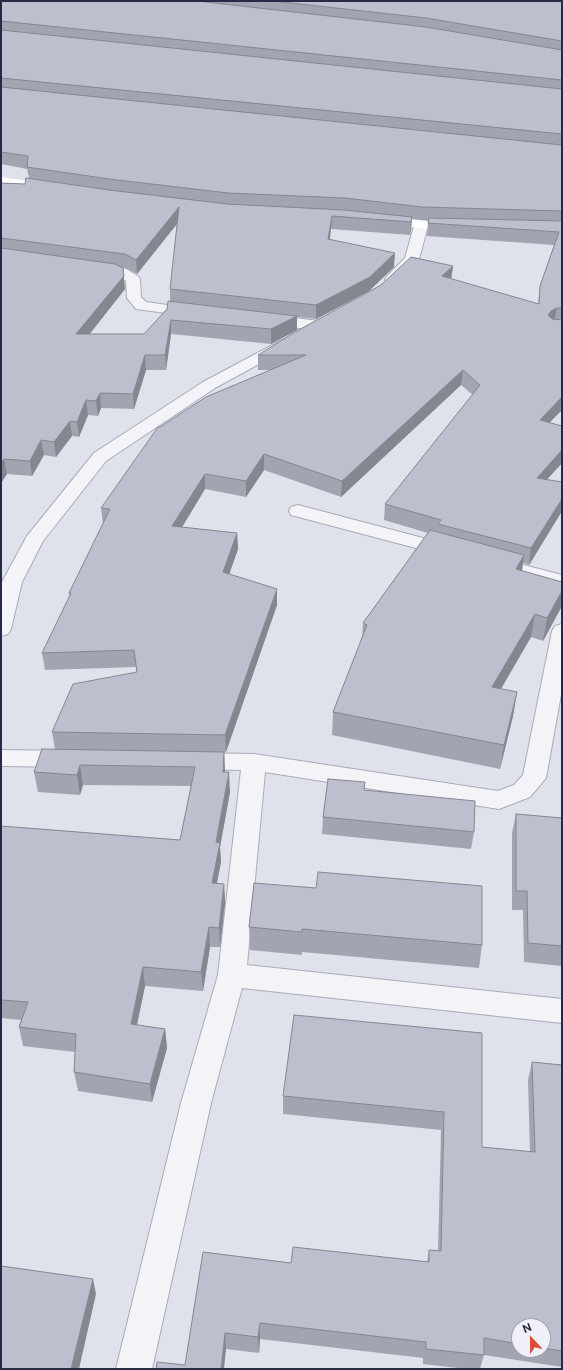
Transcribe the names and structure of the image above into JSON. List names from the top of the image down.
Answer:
{
  "north": "top"
}
